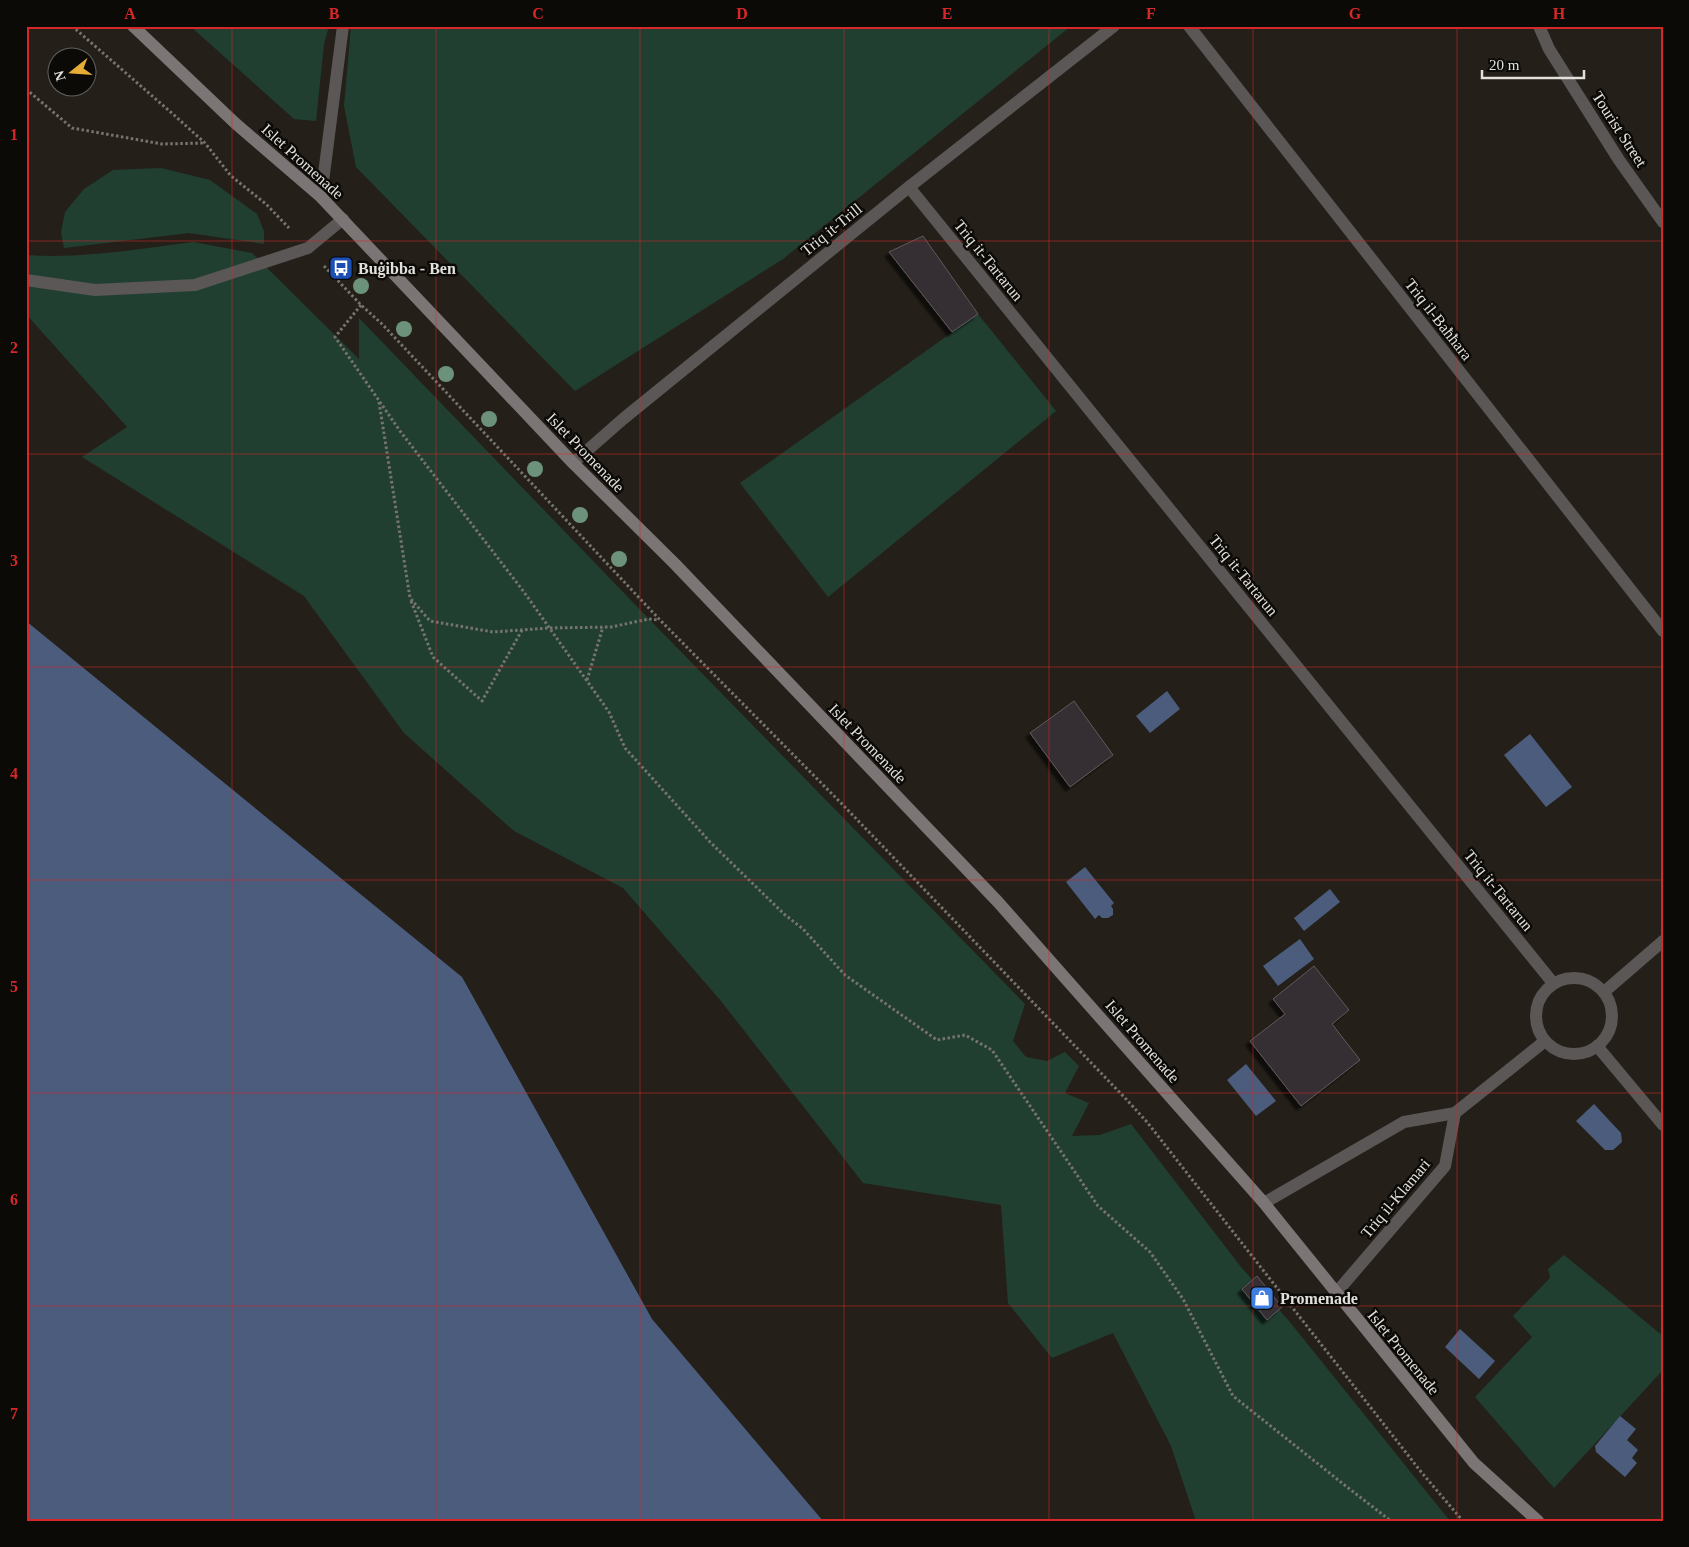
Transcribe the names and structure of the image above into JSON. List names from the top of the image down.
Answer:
{
  "streets": {
    "street": [
      "Tourist Street",
      "Islet Promenade",
      "Triq it-Trill",
      "Triq it-Tartarun",
      "Triq il-Baħħara",
      "Triq il-Klamari"
    ]
  },
  "crossings": [
    ["Islet Promenade", "Triq it-Trill"],
    ["Islet Promenade", "Triq il-Klamari"],
    ["Triq it-Trill", "Triq it-Tartarun"]
  ],
  "places": {
    "bus stop": ["Buġibba - Ben"],
    "shop": ["Promenade"]
  },
  "scale_bar": "20 m",
  "north": "left",
  "grid": {
    "columns": [
      "A",
      "B",
      "C",
      "D",
      "E",
      "F",
      "G",
      "H"
    ],
    "rows": [
      "1",
      "2",
      "3",
      "4",
      "5",
      "6",
      "7"
    ]
  }
}
